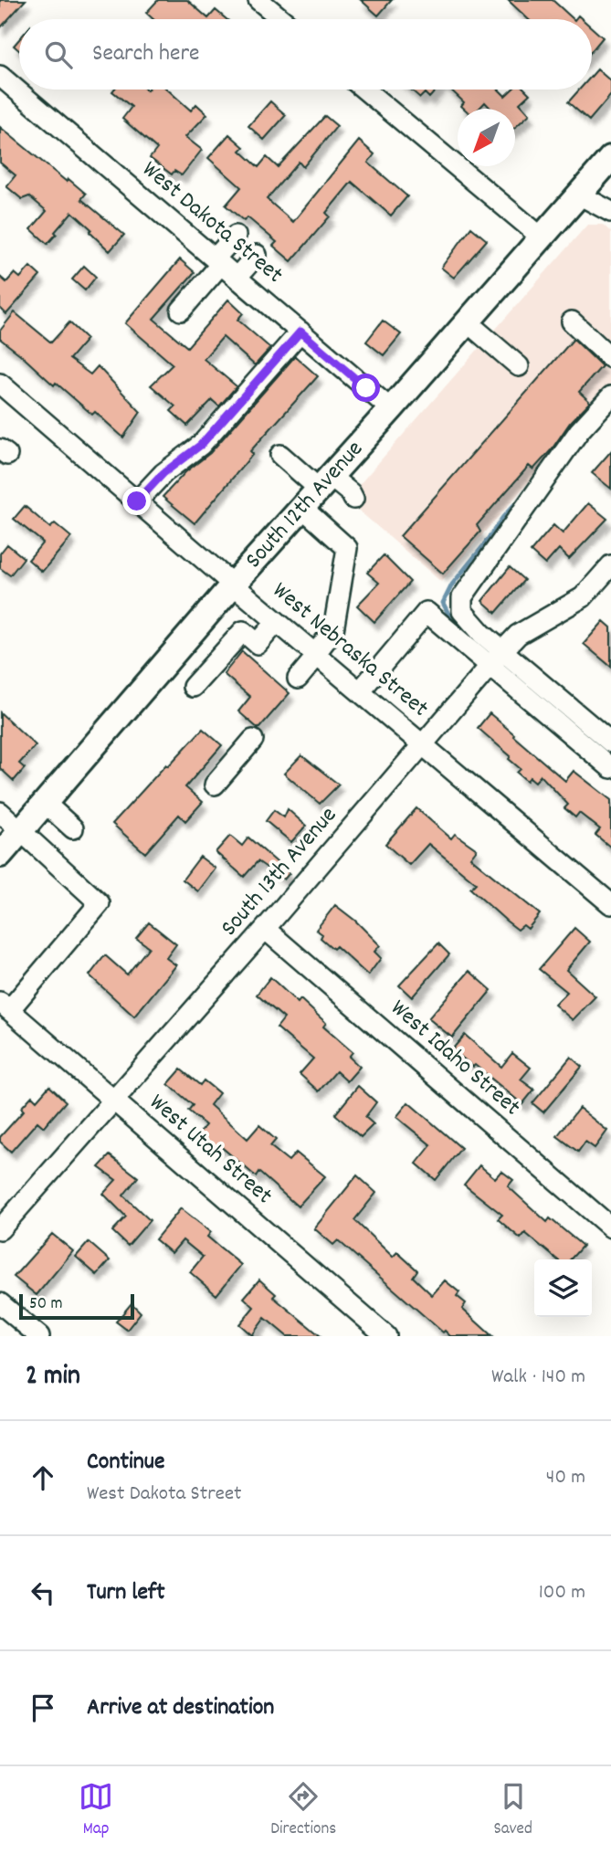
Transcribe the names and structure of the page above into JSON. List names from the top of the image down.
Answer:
{
  "streets": {
    "main road": ["South 12th Avenue"],
    "street": [
      "West Dakota Street",
      "West Nebraska Street",
      "South 13th Avenue",
      "West Idaho Street",
      "West Utah Street"
    ]
  },
  "crossings": [
    ["West Dakota Street", "South 12th Avenue"],
    ["South 12th Avenue", "West Nebraska Street"],
    ["West Nebraska Street", "South 13th Avenue"],
    ["South 13th Avenue", "West Idaho Street"],
    ["South 13th Avenue", "West Utah Street"]
  ],
  "scale_bar": "50 m",
  "north": "bottom left",
  "page": {
    "search": "Search here",
    "scale": "50 m",
    "heading": ["2 min", "Walk · 140 m"],
    "list": [
      ["Continue", "West Dakota Street", "40 m"],
      ["Turn left", "100 m"],
      "Arrive at destination"
    ],
    "nav": ["Map", "Directions", "Saved"]
  }
}
